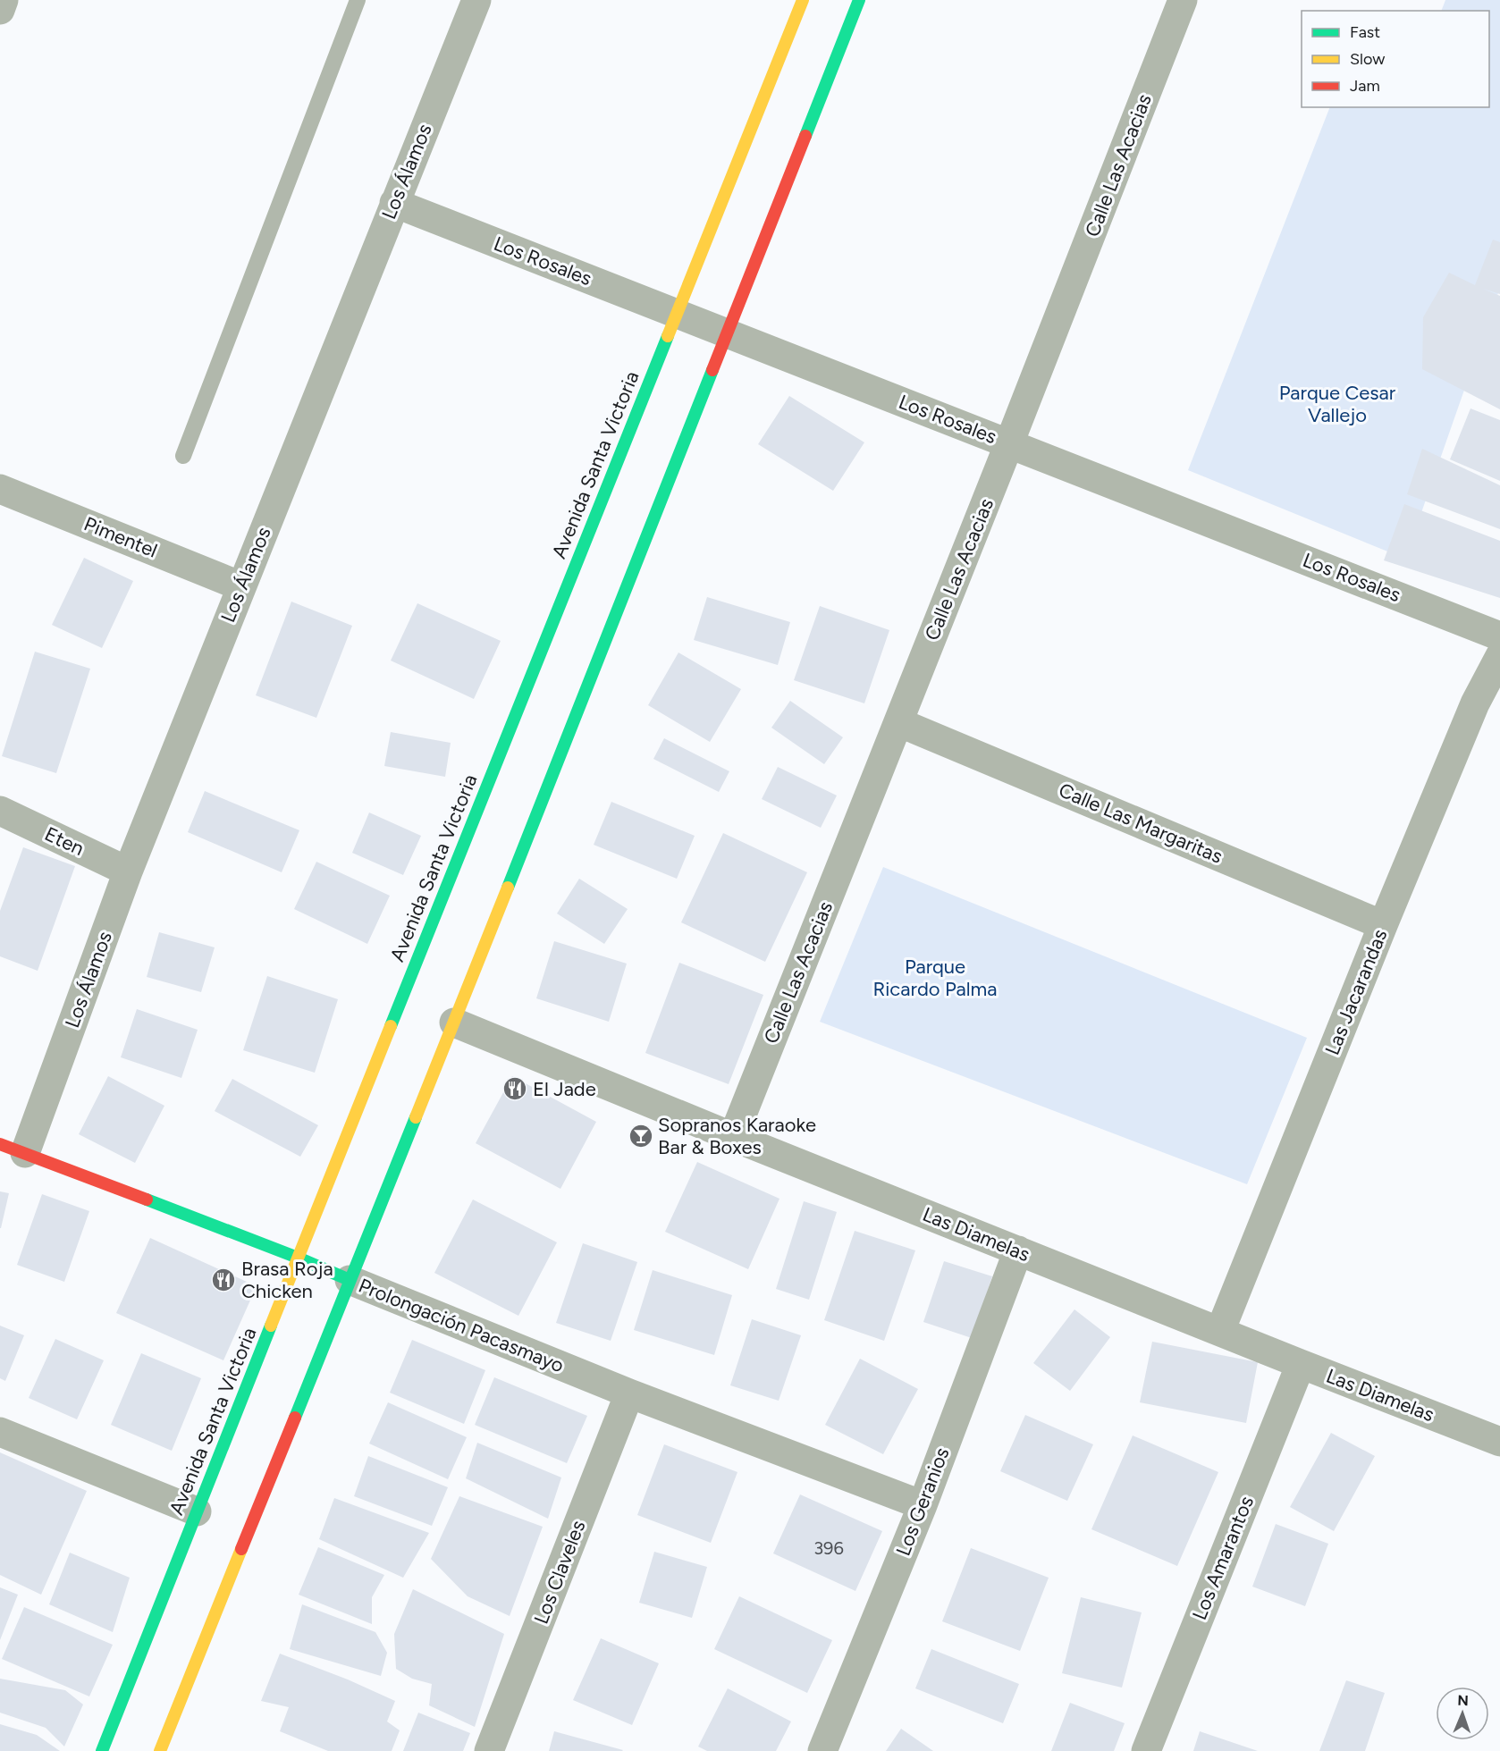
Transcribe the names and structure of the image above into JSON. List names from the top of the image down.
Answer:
{
  "streets": {
    "main road": ["Avenida Santa Victoria", "Prolongación Pacasmayo"],
    "street": [
      "Calle Las Acacias",
      "Los Álamos",
      "Los Rosales",
      "Pimentel",
      "Calle Las Margaritas",
      "Eten",
      "Las Jacarandas",
      "Las Diamelas",
      "Los Geranios",
      "Los Amarantos",
      "Los Claveles"
    ]
  },
  "crossings": [
    ["Calle Las Acacias", "Los Rosales"],
    ["Calle Las Acacias", "Calle Las Margaritas"],
    ["Calle Las Acacias", "Las Diamelas"],
    ["Los Álamos", "Los Rosales"],
    ["Los Álamos", "Pimentel"],
    ["Los Álamos", "Eten"],
    ["Los Álamos", "Prolongación Pacasmayo"],
    ["Los Rosales", "Avenida Santa Victoria"],
    ["Avenida Santa Victoria", "Prolongación Pacasmayo"],
    ["Calle Las Margaritas", "Las Jacarandas"],
    ["Las Jacarandas", "Las Diamelas"],
    ["Las Diamelas", "Los Geranios"],
    ["Las Diamelas", "Los Amarantos"],
    ["Prolongación Pacasmayo", "Los Geranios"],
    ["Prolongación Pacasmayo", "Los Claveles"]
  ],
  "parks": ["Parque Cesar Vallejo", "Parque Ricardo Palma"],
  "places": {
    "restaurant": ["El Jade", "Brasa Roja Chicken"],
    "bar": ["Sopranos Karaoke Bar & Boxes"]
  },
  "house_numbers": ["396"],
  "legend": ["Fast", "Slow", "Jam"],
  "north": "top"
}
